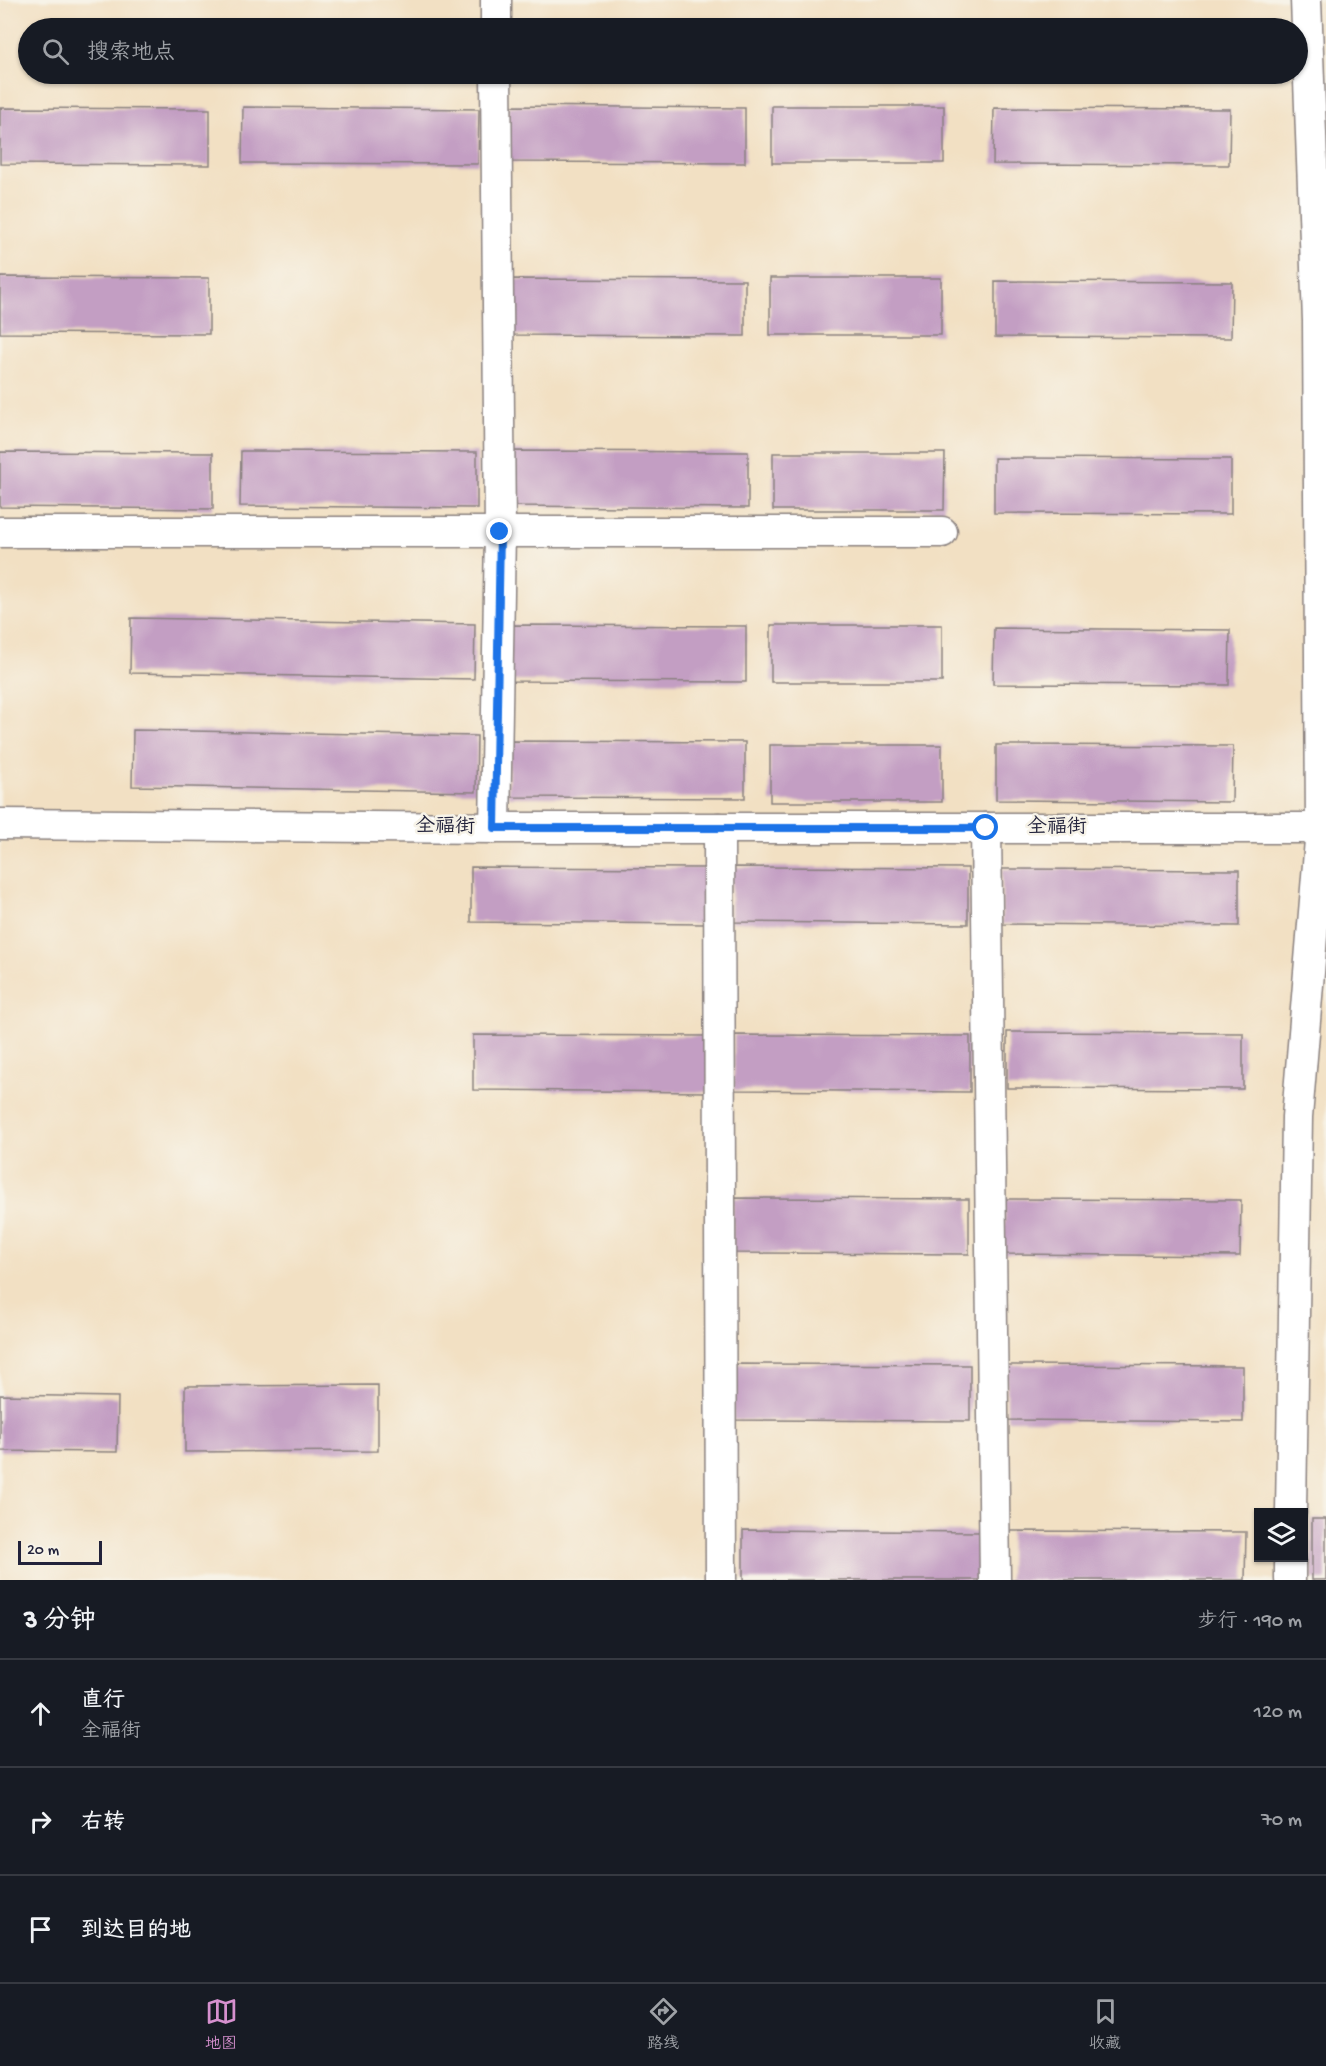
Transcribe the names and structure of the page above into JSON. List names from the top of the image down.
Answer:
{
  "streets": {
    "street": ["全福街"]
  },
  "scale_bar": "20 m",
  "page": {
    "search": "搜索地点",
    "scale": "20 m",
    "heading": ["3 分钟", "步行 · 190 m"],
    "list": [
      ["直行", "全福街", "120 m"],
      ["右转", "70 m"],
      "到达目的地"
    ],
    "nav": ["地图", "路线", "收藏"]
  }
}
